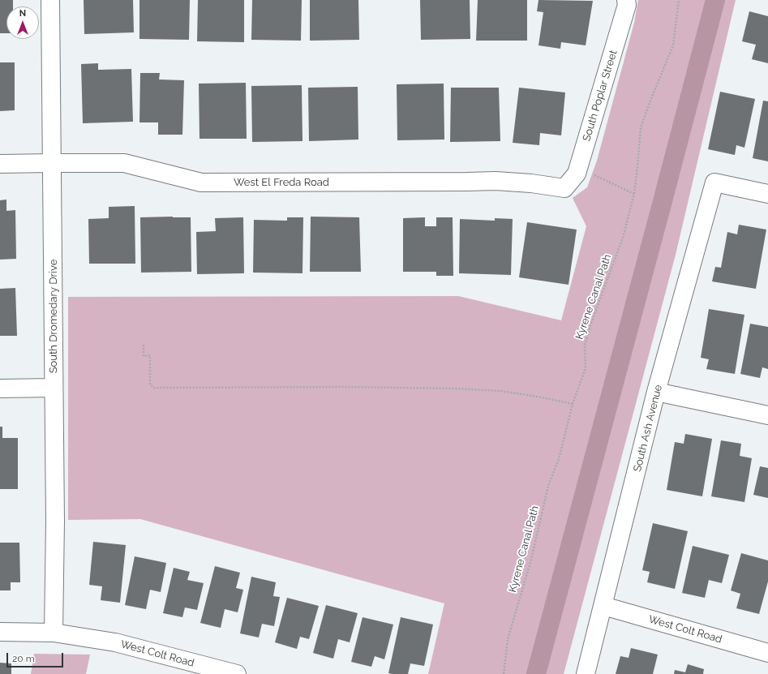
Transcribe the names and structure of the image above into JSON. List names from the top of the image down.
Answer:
{
  "streets": {
    "street": [
      "South Poplar Street",
      "West El Freda Road",
      "South Dromedary Drive",
      "South Ash Avenue",
      "West Colt Road"
    ],
    "path": ["Kyrene Canal Path"]
  },
  "crossings": [
    ["South Poplar Street", "West El Freda Road"],
    ["West El Freda Road", "South Dromedary Drive"],
    ["South Dromedary Drive", "West Colt Road"],
    ["South Ash Avenue", "West Colt Road"]
  ],
  "scale_bar": "20 m",
  "north": "top"
}
